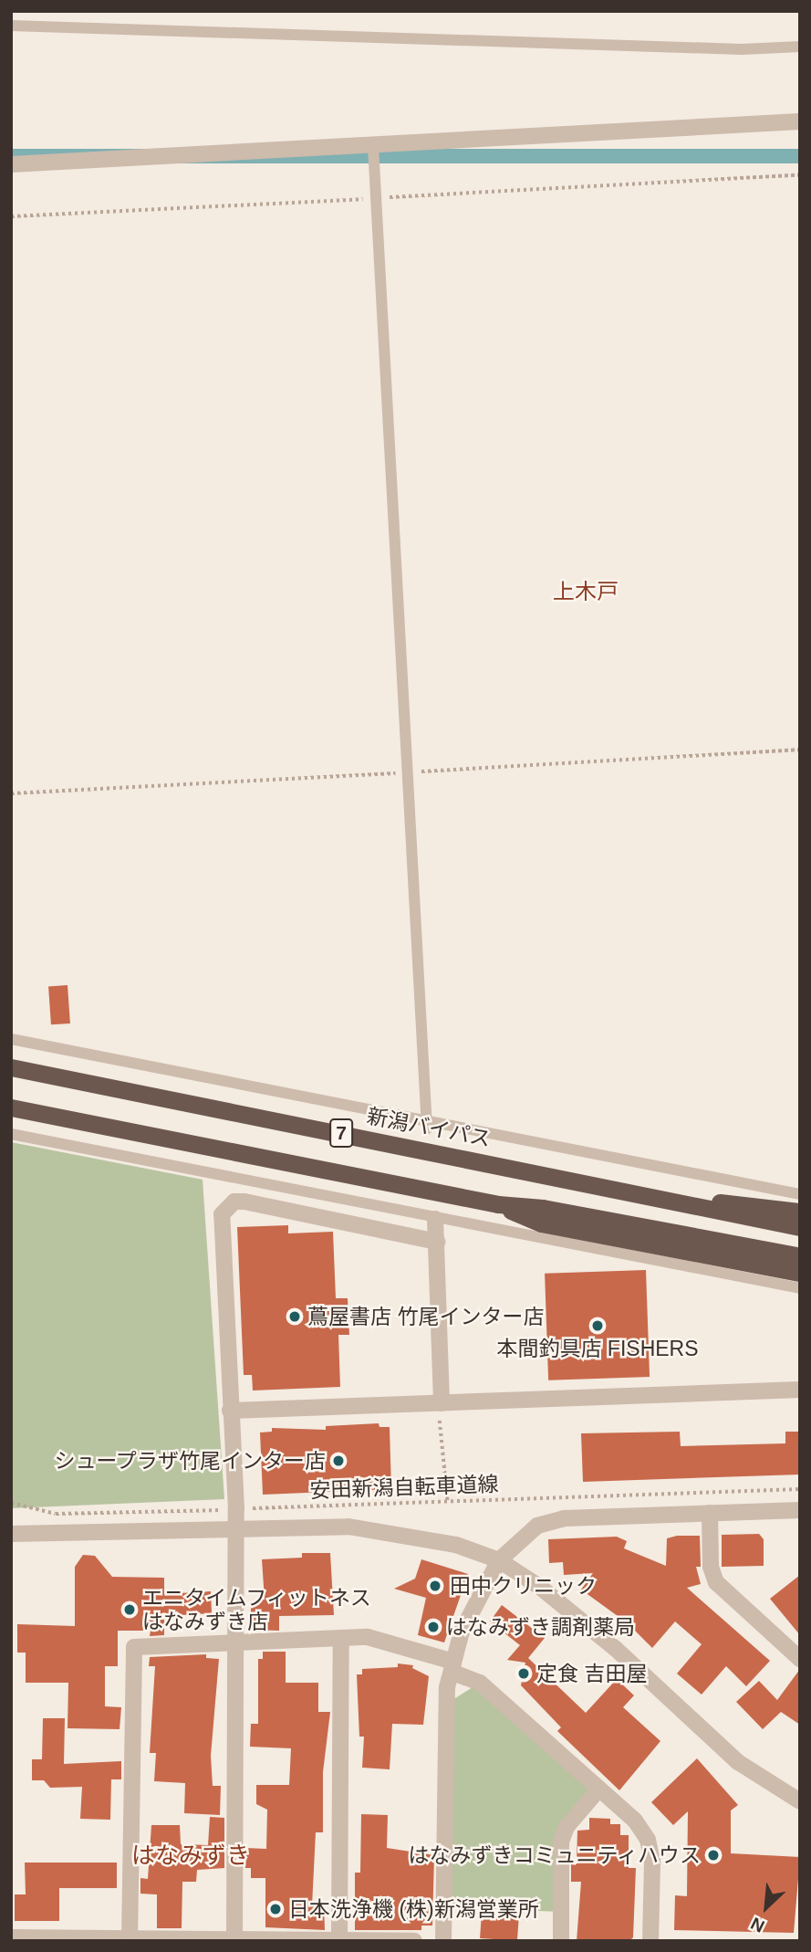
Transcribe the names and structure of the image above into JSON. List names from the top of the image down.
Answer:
{
  "streets": {
    "highway": ["新潟バイパス", "7"],
    "path": ["安田新潟自転車道線"]
  },
  "districts": ["上木戸", "はなみずき"],
  "places": [
    "蔦屋書店 竹尾インター店",
    "本間釣具店 FISHERS",
    "シュープラザ竹尾インター店",
    "田中クリニック",
    "エニタイムフィットネス はなみずき店",
    "はなみずき調剤薬局",
    "定食 吉田屋",
    "はなみずきコミュニティハウス",
    "日本洗浄機 (株)新潟営業所"
  ],
  "north": "bottom left"
}
